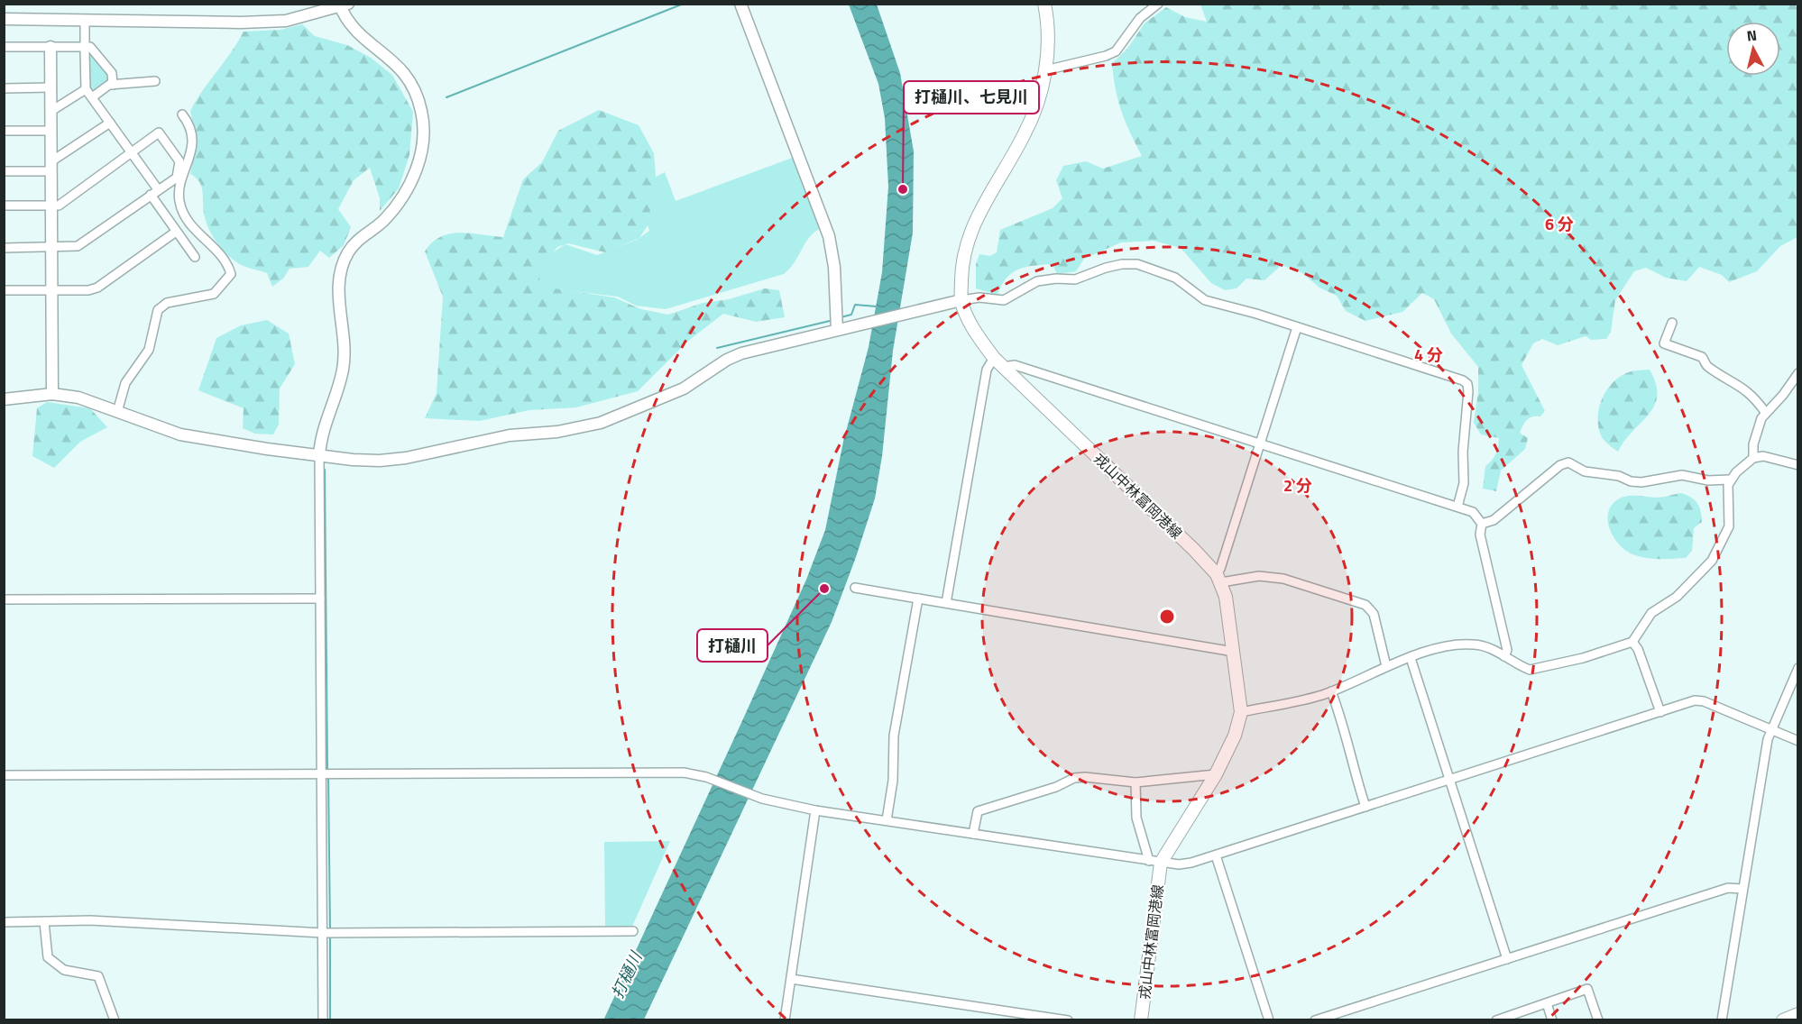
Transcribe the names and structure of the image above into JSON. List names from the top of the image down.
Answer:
{
  "streets": {
    "main road": ["戎山中林富岡港線"]
  },
  "water": ["打樋川"],
  "places": ["打樋川、七見川", "打樋川"],
  "north": "top",
  "rings": ["6 分", "4 分", "2 分"]
}
